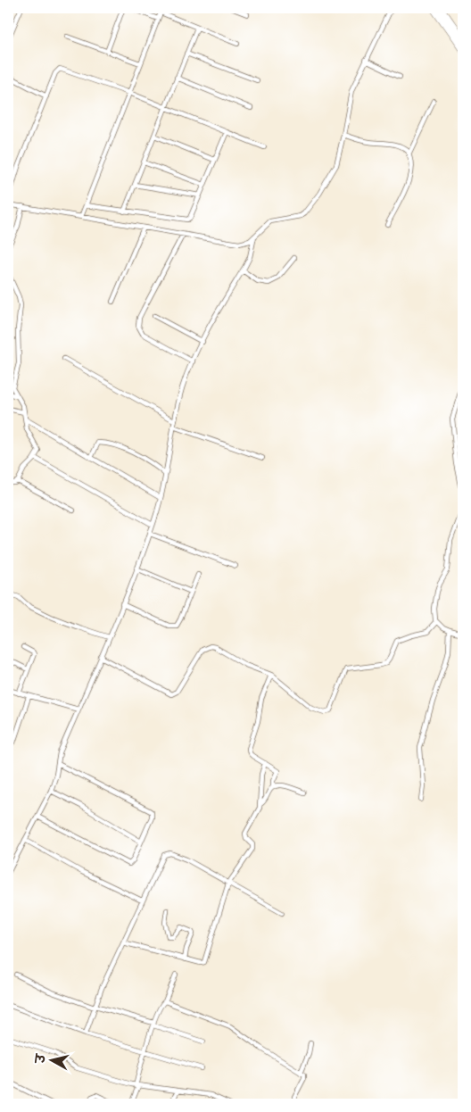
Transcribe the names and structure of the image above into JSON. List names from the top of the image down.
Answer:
{
  "north": "left"
}
